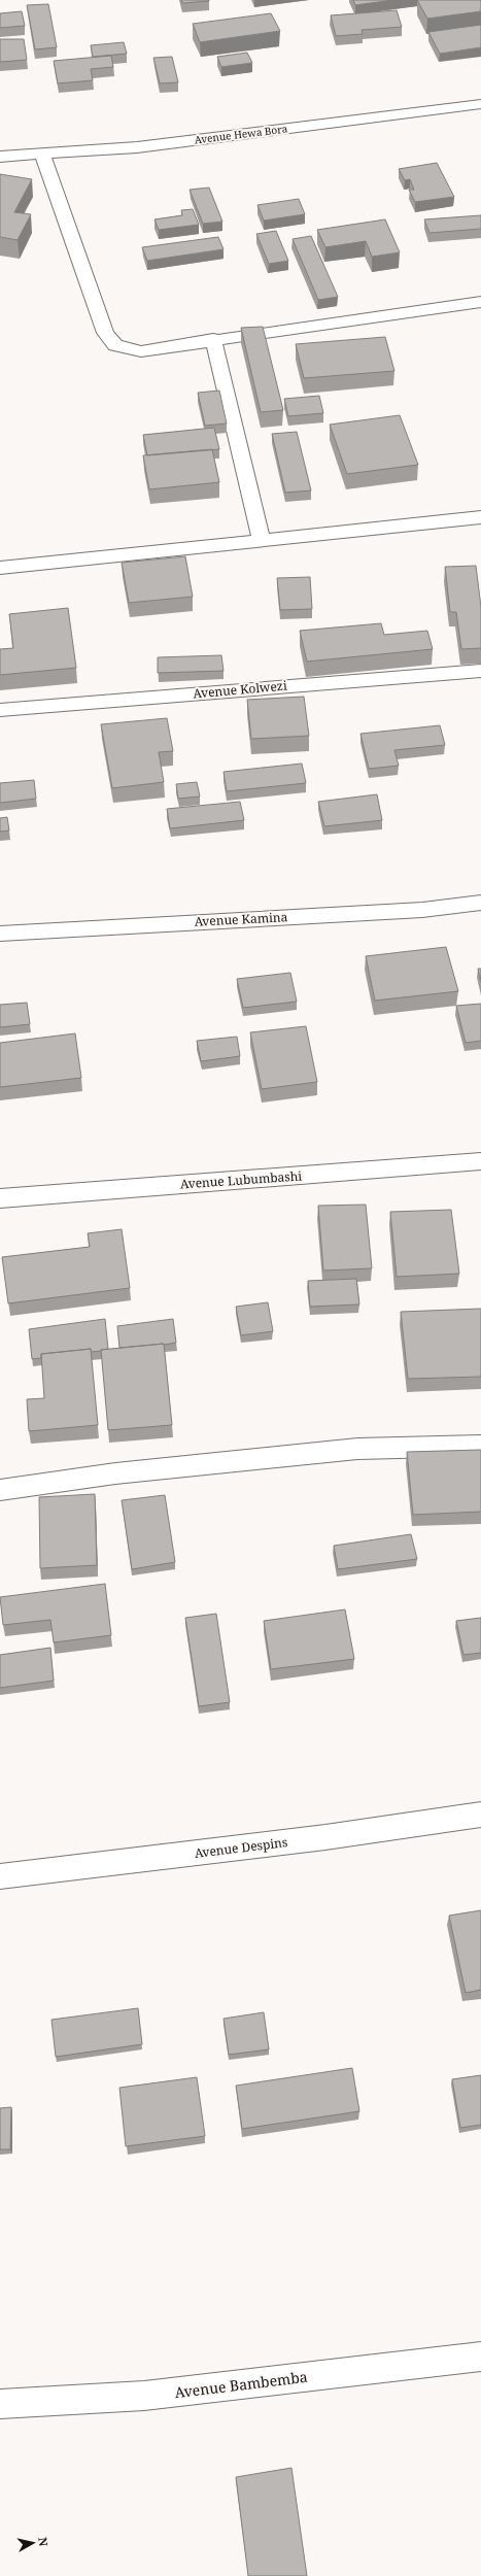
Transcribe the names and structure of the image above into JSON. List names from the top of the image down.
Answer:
{
  "streets": {
    "street": [
      "Avenue Hewa Bora",
      "Avenue Kolwezi",
      "Avenue Kamina",
      "Avenue Lubumbashi",
      "Avenue Despins",
      "Avenue Bambemba"
    ]
  },
  "north": "right"
}
